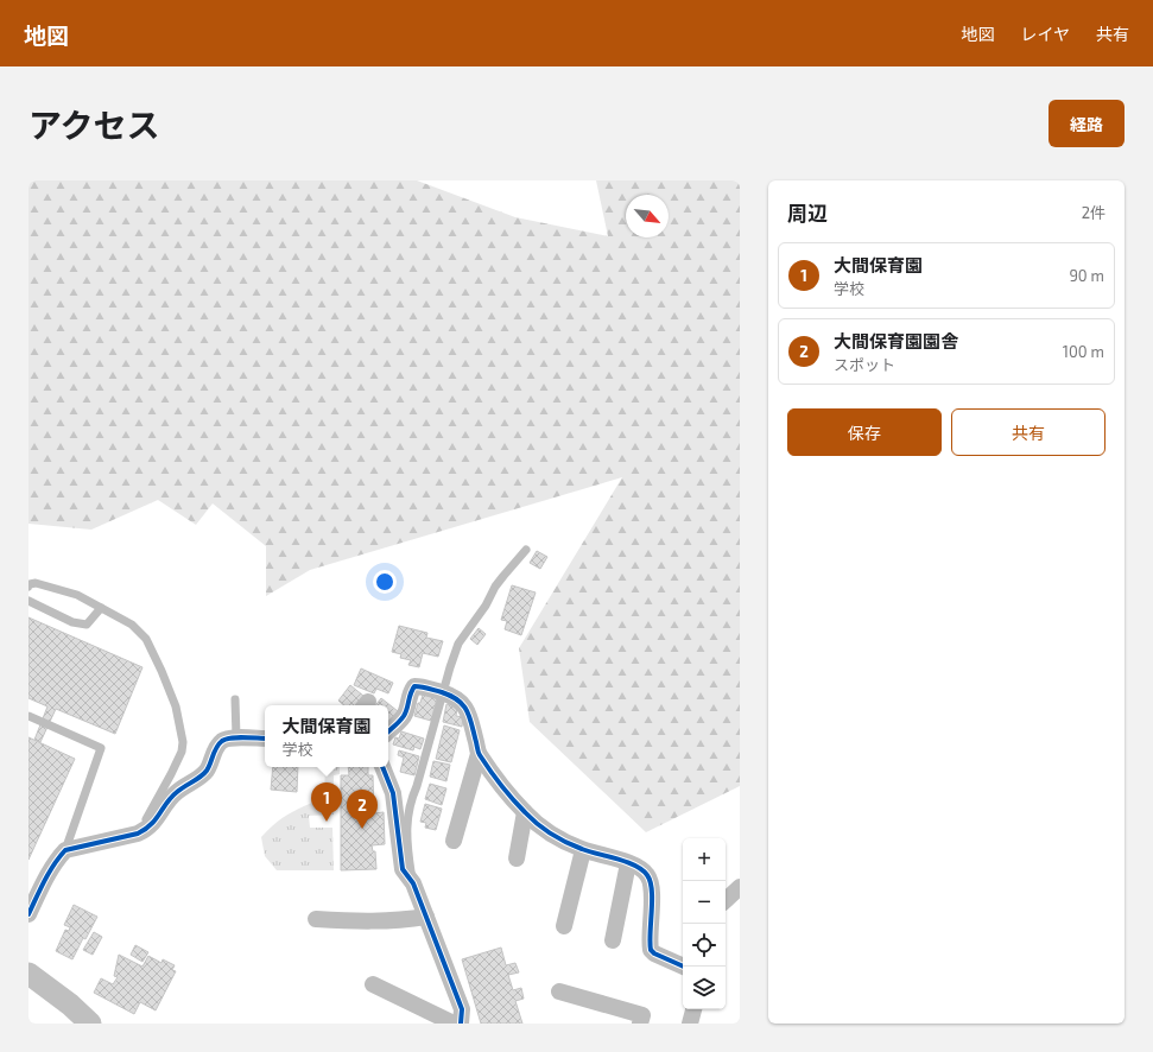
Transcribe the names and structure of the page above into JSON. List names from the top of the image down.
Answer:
{
  "north": "bottom right",
  "page": {
    "header": "地図",
    "nav": ["地図", "レイヤ", "共有"],
    "title": "アクセス",
    "buttons": [
      "経路",
      ["保存", "共有"]
    ],
    "heading": ["周辺", "2件"],
    "list": [
      {
        "mark": "1",
        "name": "大間保育園",
        "note": "学校",
        "value": "90 m"
      },
      {
        "mark": "2",
        "name": "大間保育園園舎",
        "note": "スポット",
        "value": "100 m"
      }
    ],
    "popup": ["大間保育園", "学校"],
    "pins": ["1", "2"],
    "map_buttons": ["+", "−"]
  }
}
